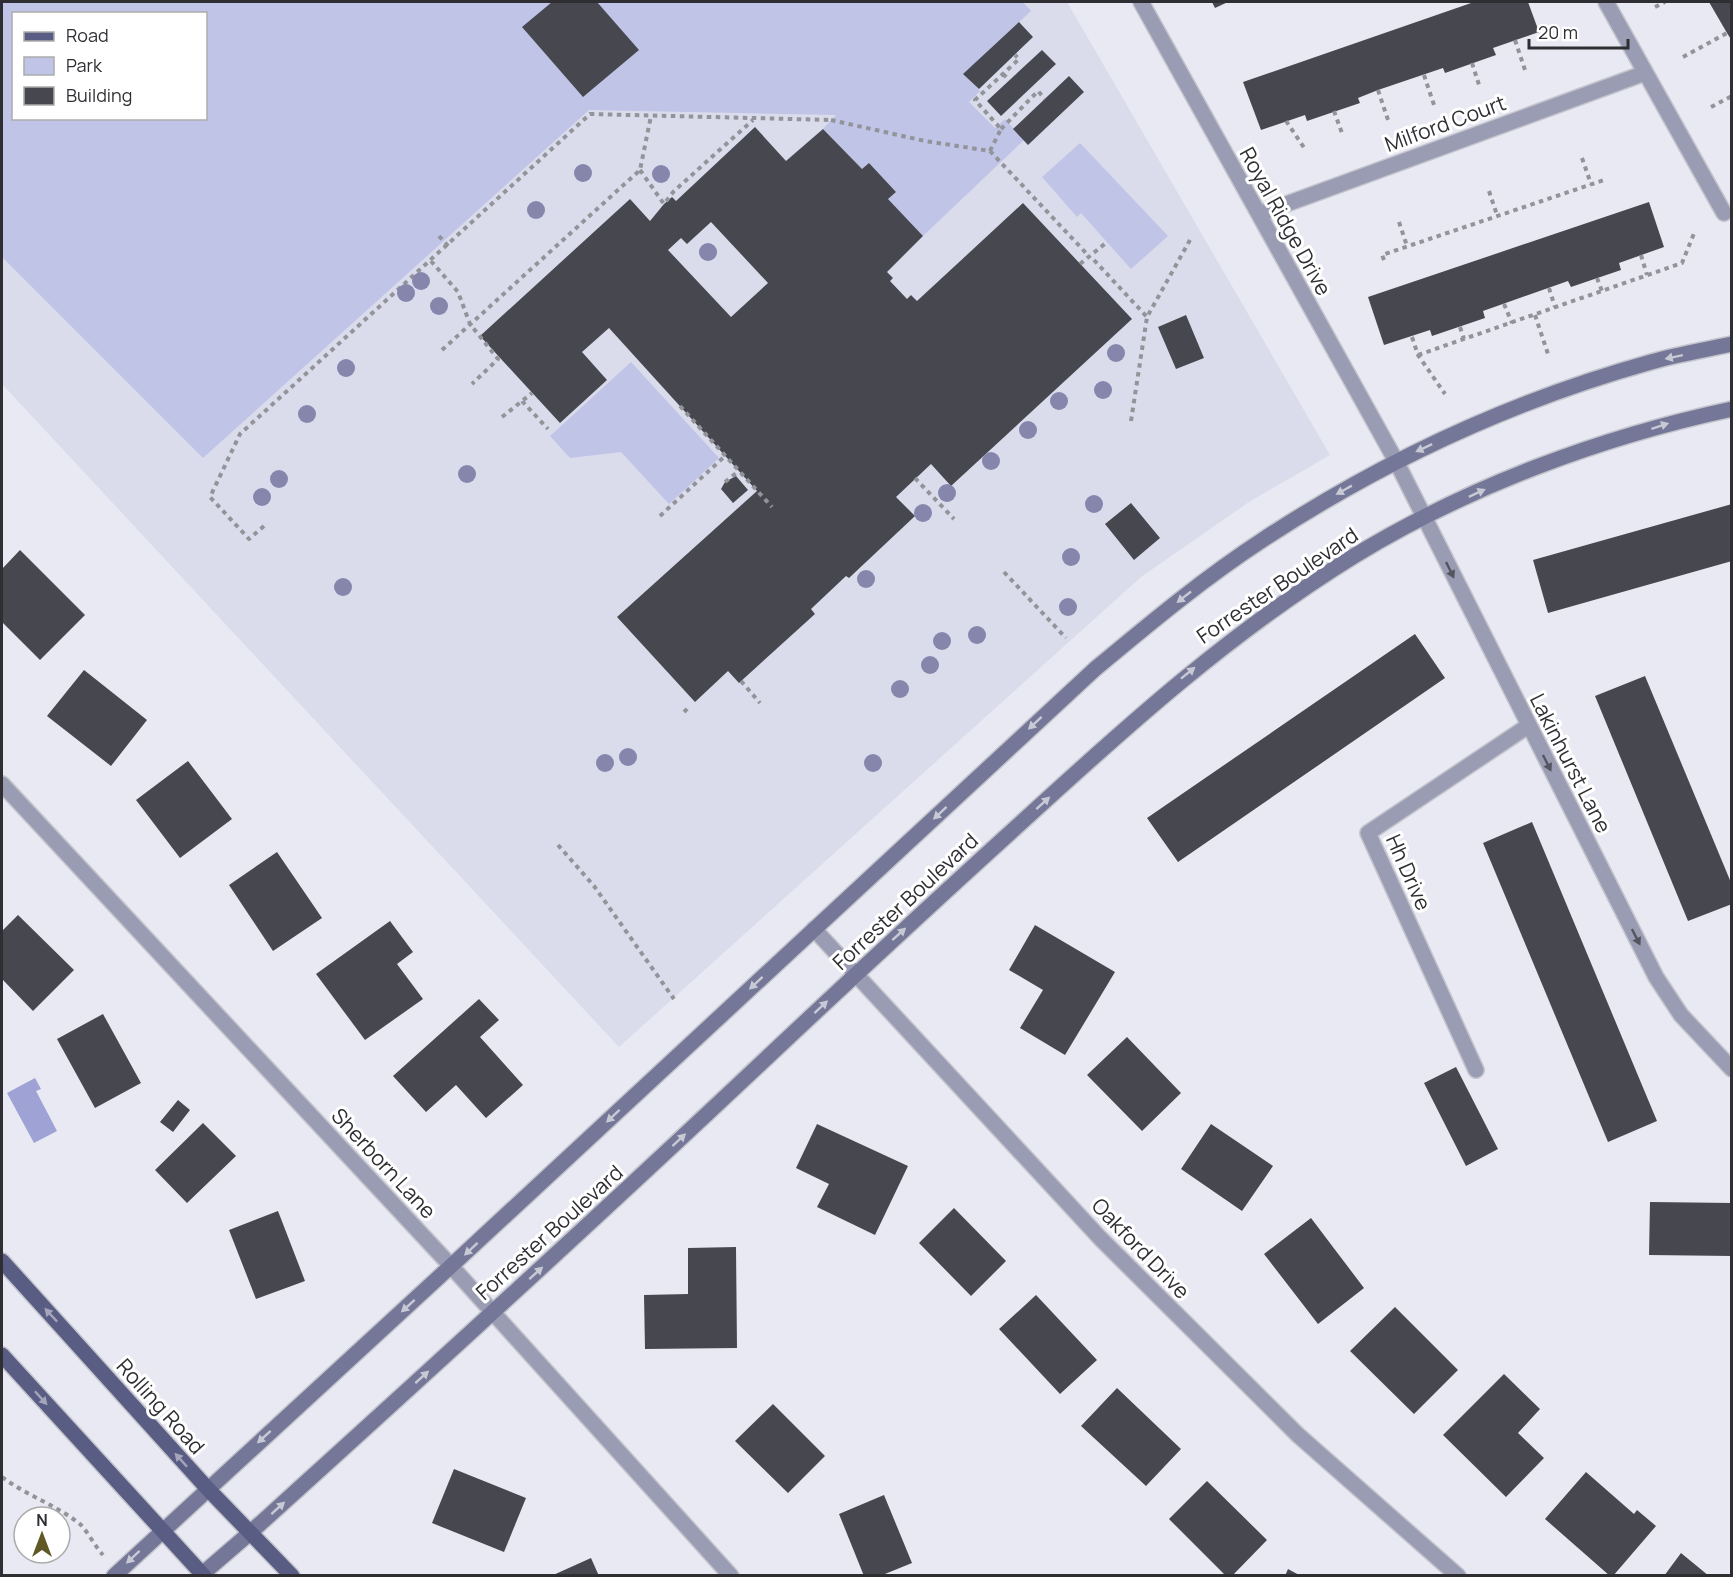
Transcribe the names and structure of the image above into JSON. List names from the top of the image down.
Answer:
{
  "streets": {
    "main road": ["Rolling Road"],
    "street": [
      "Milford Court",
      "Royal Ridge Drive",
      "Forrester Boulevard",
      "Lakinhurst Lane",
      "Hh Drive",
      "Sherborn Lane",
      "Oakford Drive"
    ]
  },
  "crossings": [
    ["Milford Court", "Royal Ridge Drive"],
    ["Royal Ridge Drive", "Forrester Boulevard"],
    ["Royal Ridge Drive", "Lakinhurst Lane"],
    ["Forrester Boulevard", "Lakinhurst Lane"],
    ["Forrester Boulevard", "Sherborn Lane"],
    ["Forrester Boulevard", "Oakford Drive"],
    ["Forrester Boulevard", "Rolling Road"],
    ["Lakinhurst Lane", "Hh Drive"]
  ],
  "one_way": ["Lakinhurst Lane"],
  "legend": ["Road", "Park", "Building"],
  "scale_bar": "20 m",
  "north": "top"
}
